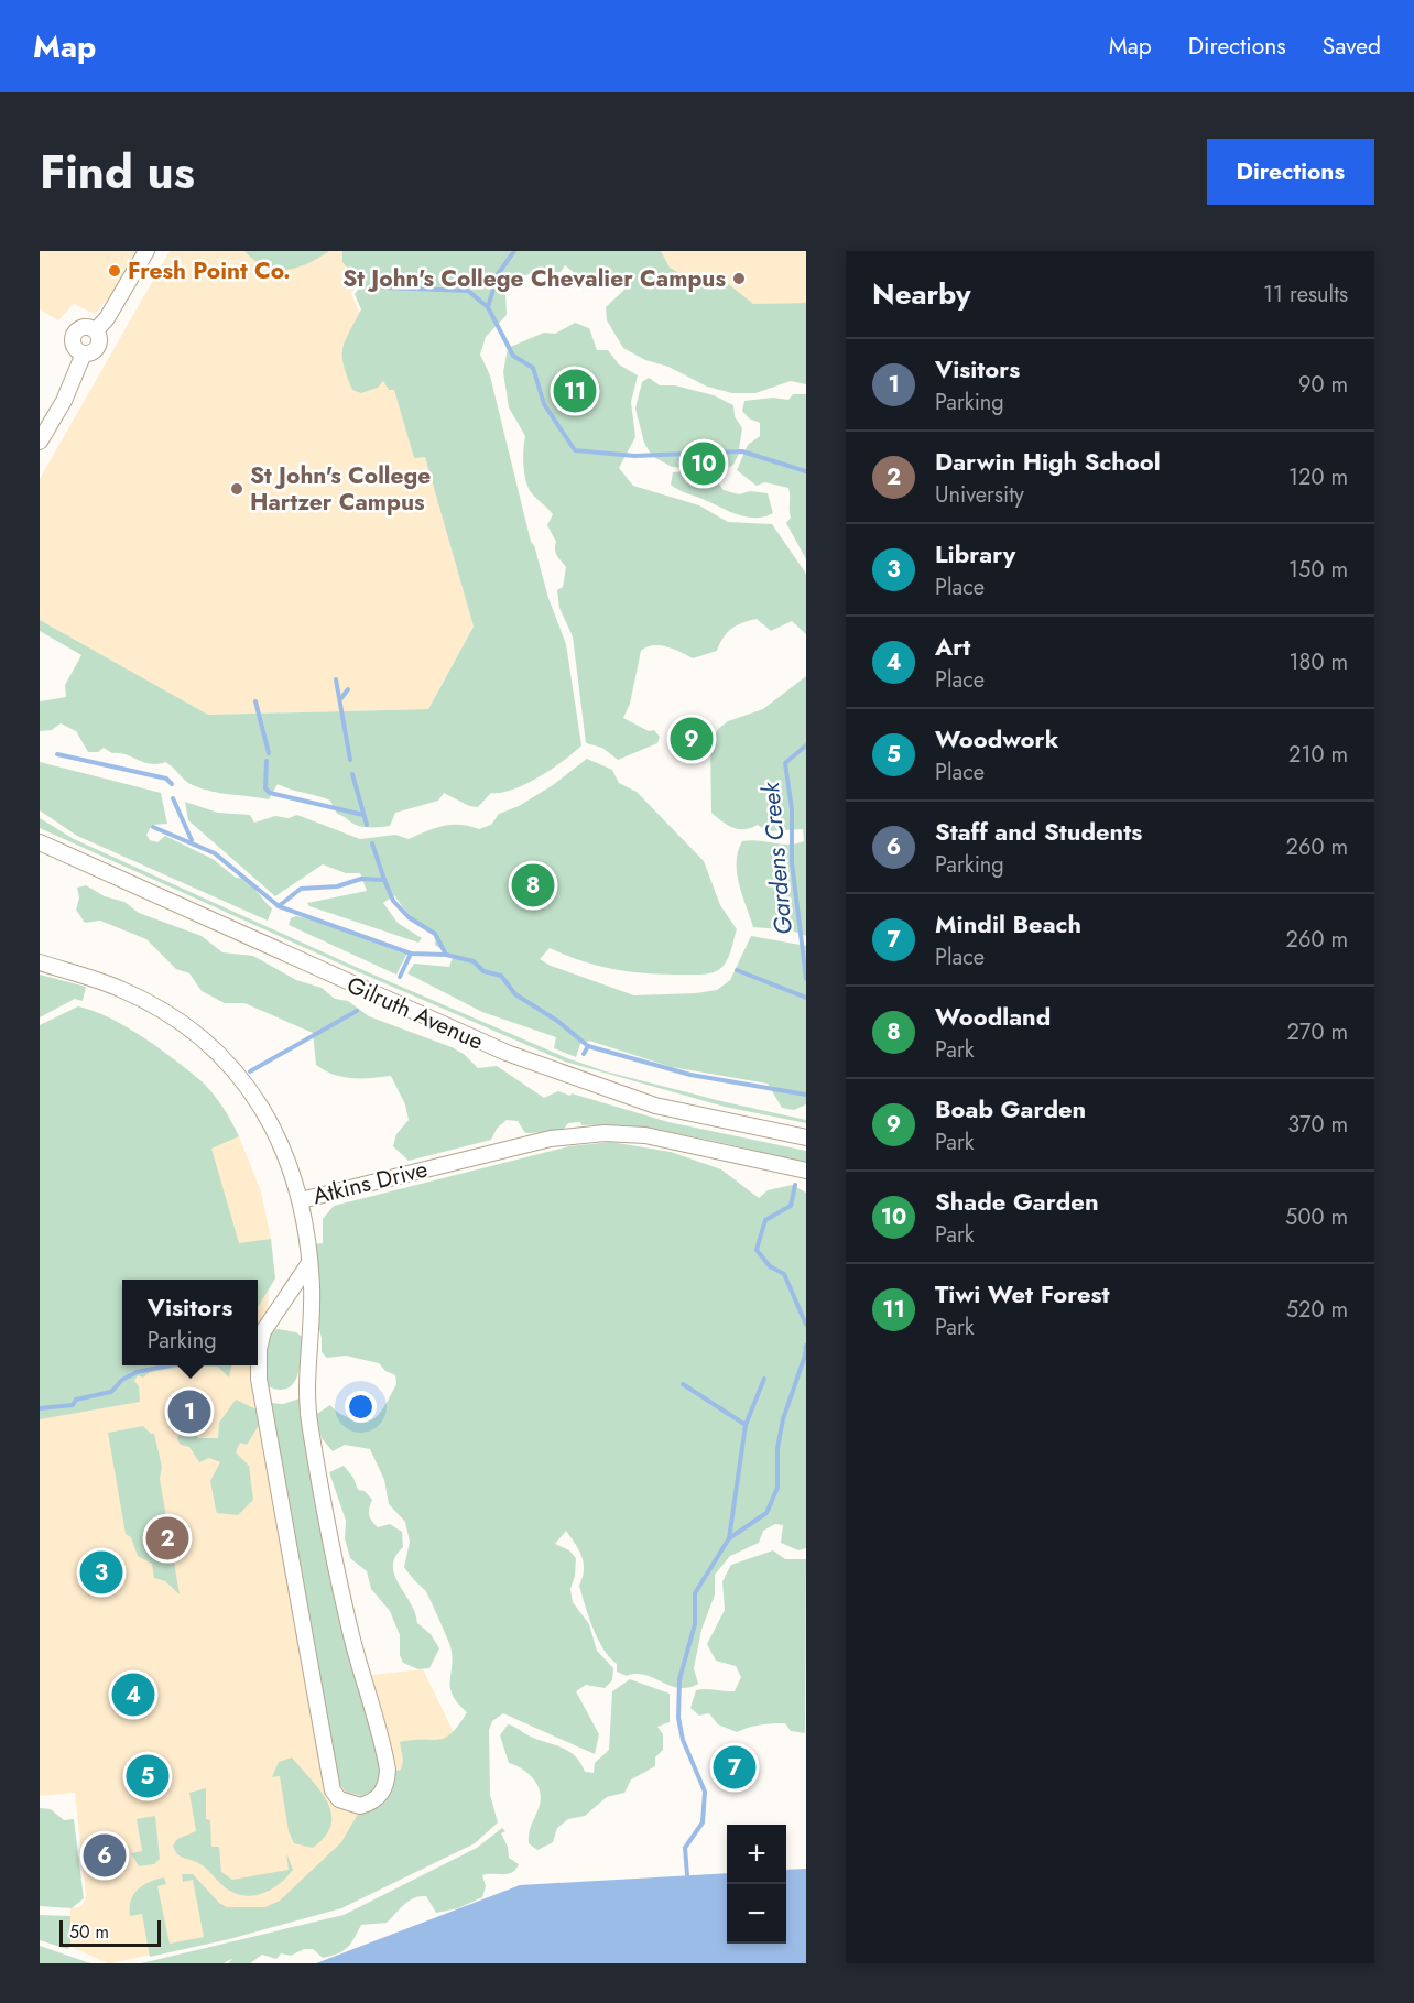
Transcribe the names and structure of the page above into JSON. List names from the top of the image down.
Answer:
{
  "streets": {
    "street": ["Gilruth Avenue", "Atkins Drive"]
  },
  "water": ["Gardens Creek"],
  "places": ["Fresh Point Co.", "St John's College Chevalier Campus", "St John's College Hartzer Campus"],
  "scale_bar": "50 m",
  "page": {
    "header": "Map",
    "nav": ["Map", "Directions", "Saved"],
    "title": "Find us",
    "buttons": "Directions",
    "heading": ["Nearby", "11 results"],
    "list": [
      {
        "mark": "1",
        "name": "Visitors",
        "note": "Parking",
        "value": "90 m"
      },
      {
        "mark": "2",
        "name": "Darwin High School",
        "note": "University",
        "value": "120 m"
      },
      {
        "mark": "3",
        "name": "Library",
        "note": "Place",
        "value": "150 m"
      },
      {
        "mark": "4",
        "name": "Art",
        "note": "Place",
        "value": "180 m"
      },
      {
        "mark": "5",
        "name": "Woodwork",
        "note": "Place",
        "value": "210 m"
      },
      {
        "mark": "6",
        "name": "Staff and Students",
        "note": "Parking",
        "value": "260 m"
      },
      {
        "mark": "7",
        "name": "Mindil Beach",
        "note": "Place",
        "value": "260 m"
      },
      {
        "mark": "8",
        "name": "Woodland",
        "note": "Park",
        "value": "270 m"
      },
      {
        "mark": "9",
        "name": "Boab Garden",
        "note": "Park",
        "value": "370 m"
      },
      {
        "mark": "10",
        "name": "Shade Garden",
        "note": "Park",
        "value": "500 m"
      },
      {
        "mark": "11",
        "name": "Tiwi Wet Forest",
        "note": "Park",
        "value": "520 m"
      }
    ],
    "pins": [
      "11",
      "10",
      "9",
      "8",
      "1",
      "2",
      "3",
      "4",
      "7",
      "5",
      "6"
    ],
    "popup": ["Visitors", "Parking"],
    "map_buttons": ["+", "−"],
    "scale": "50 m"
  }
}
